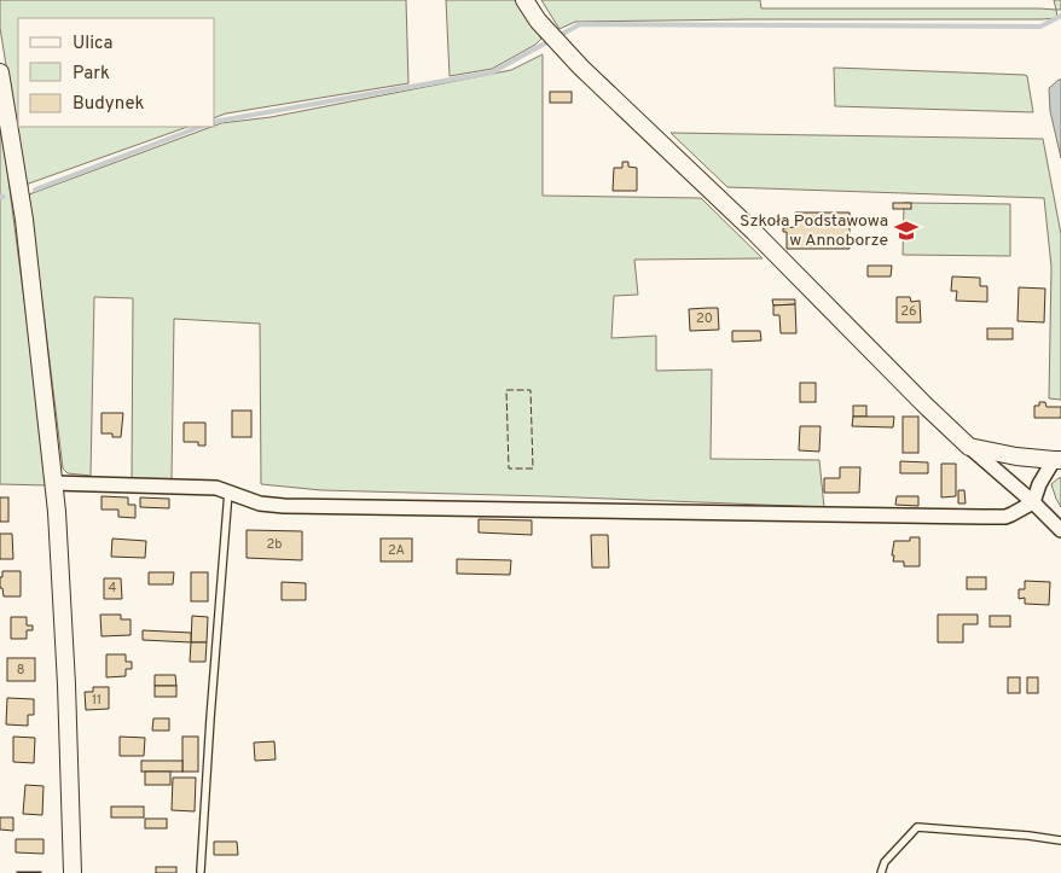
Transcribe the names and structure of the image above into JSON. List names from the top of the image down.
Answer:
{
  "places": {
    "school or university": ["Szkoła Podstawowa w Annoborze"]
  },
  "house_numbers": [
    "26",
    "20",
    "2b",
    "2A",
    "4",
    "8",
    "11"
  ],
  "legend": ["Ulica", "Park", "Budynek"]
}
